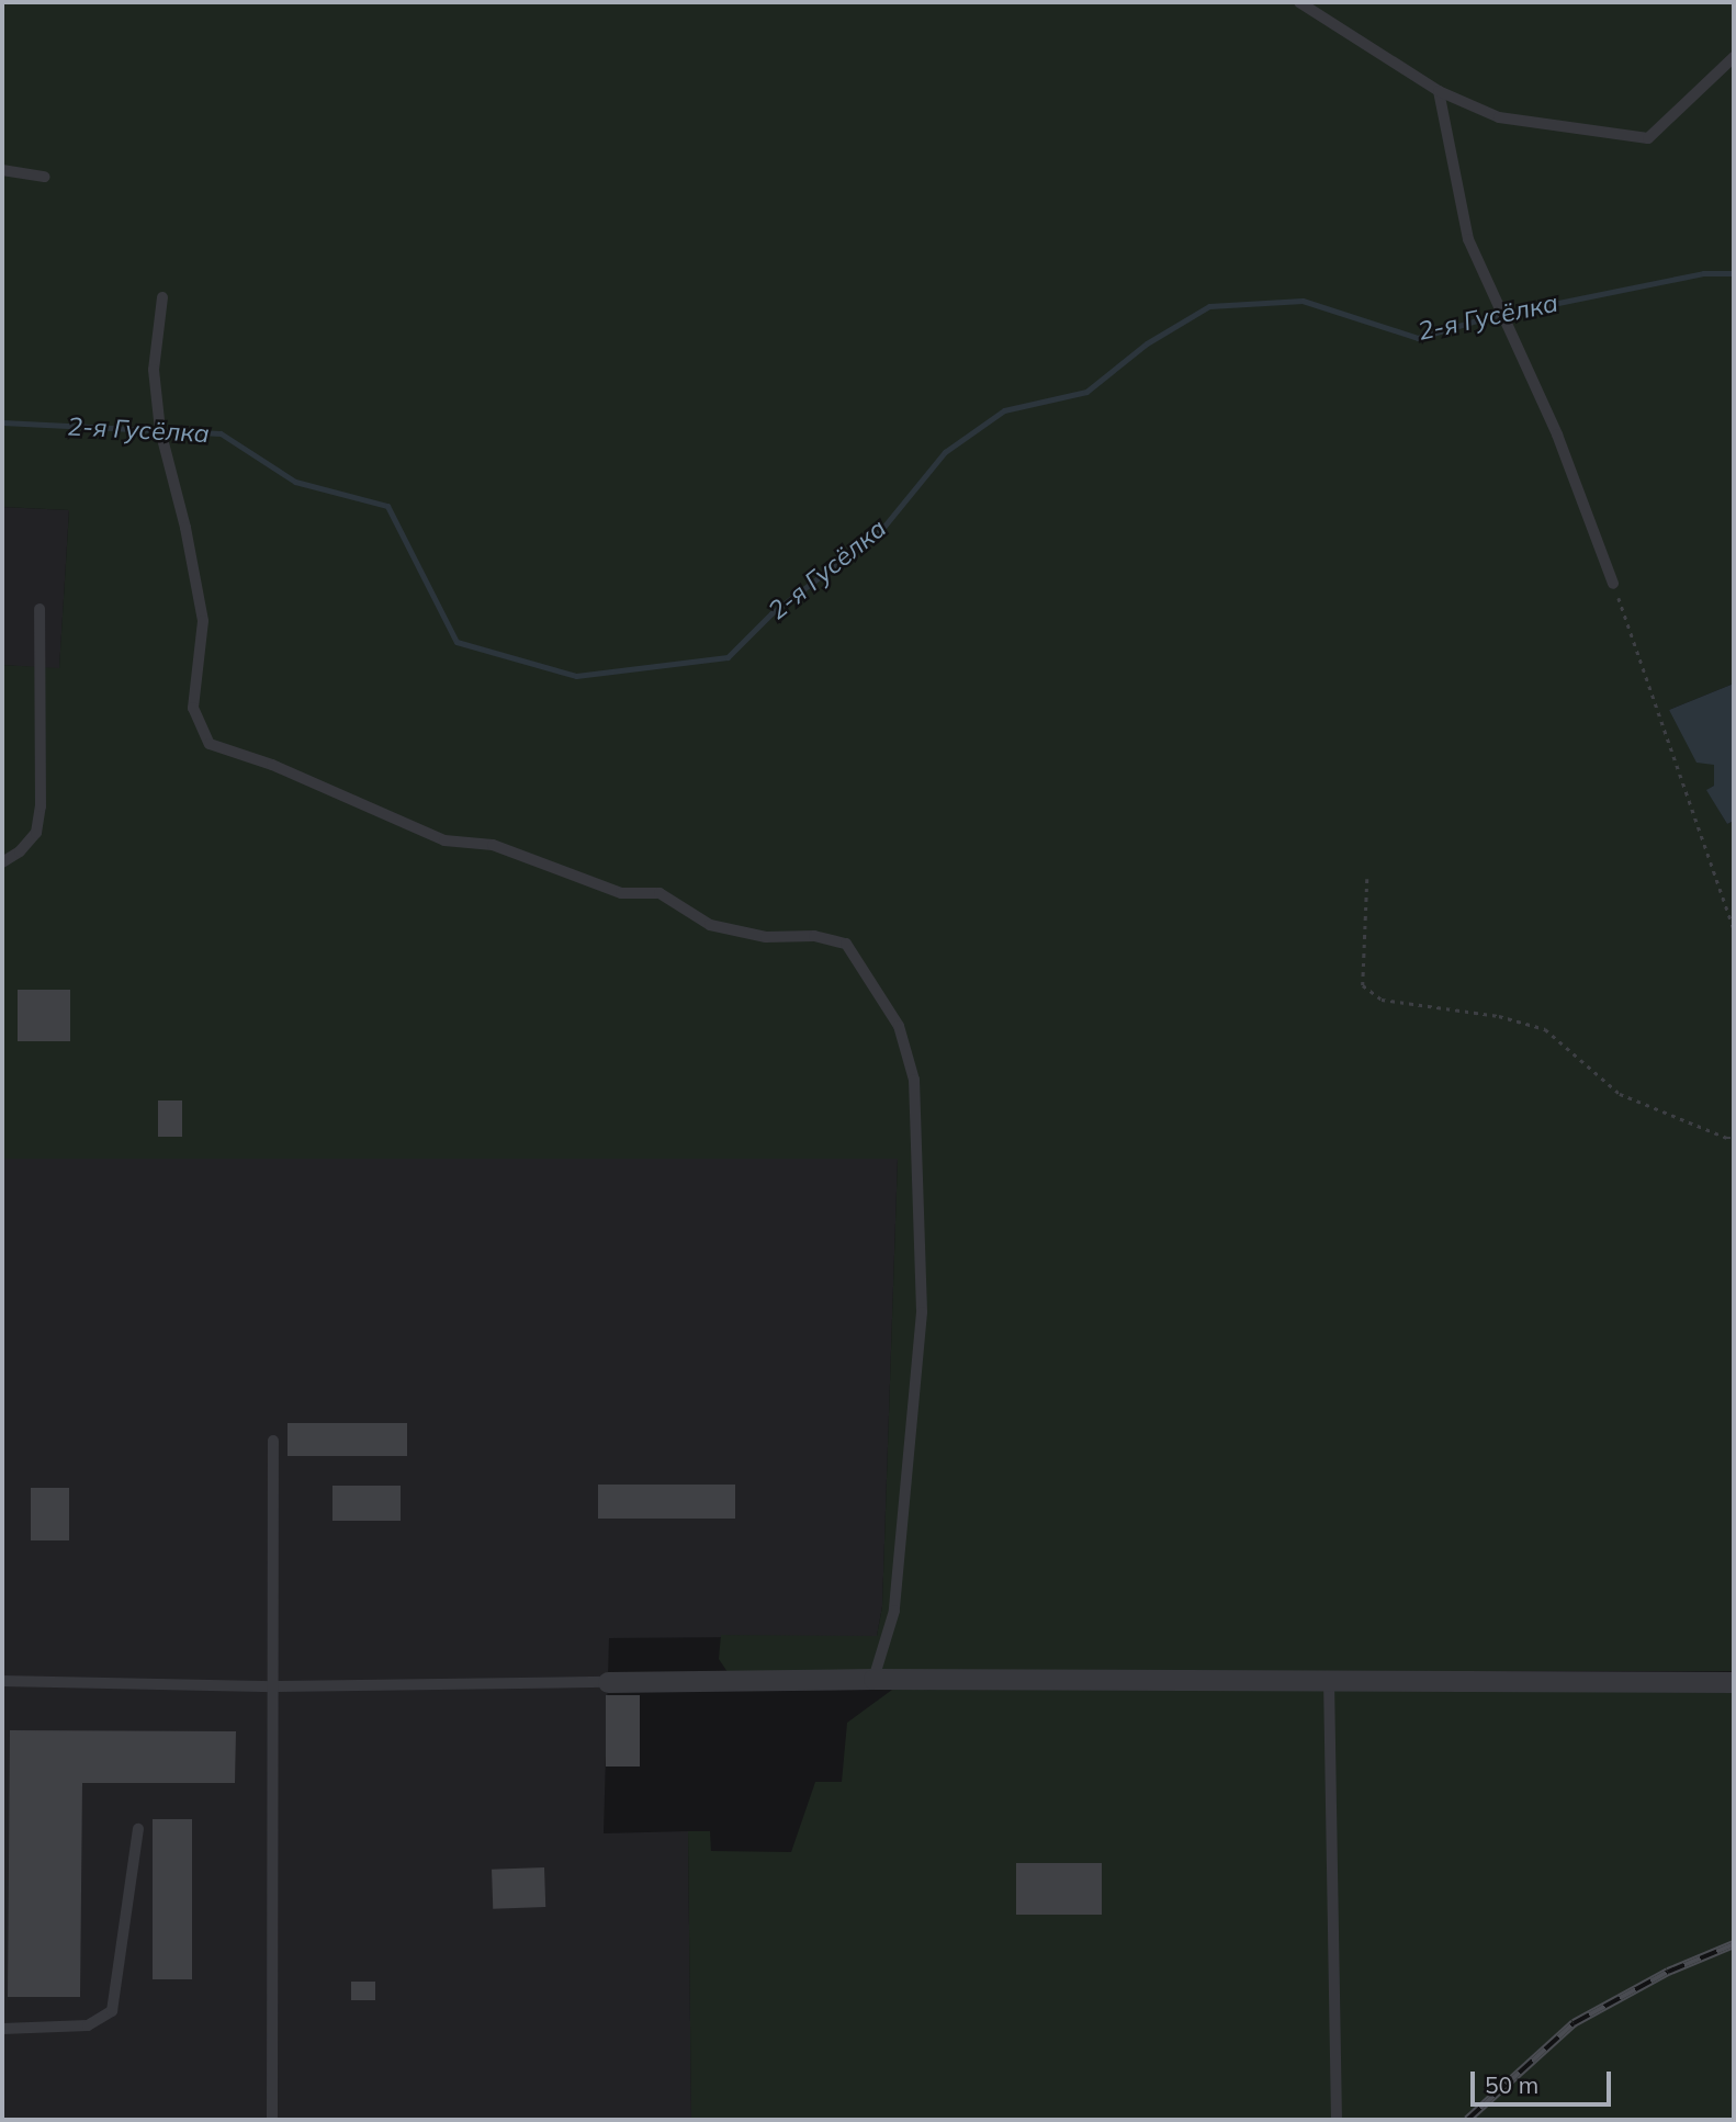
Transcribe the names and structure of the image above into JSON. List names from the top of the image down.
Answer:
{
  "water": ["2-я Гусёлка"],
  "scale_bar": "50 m"
}
